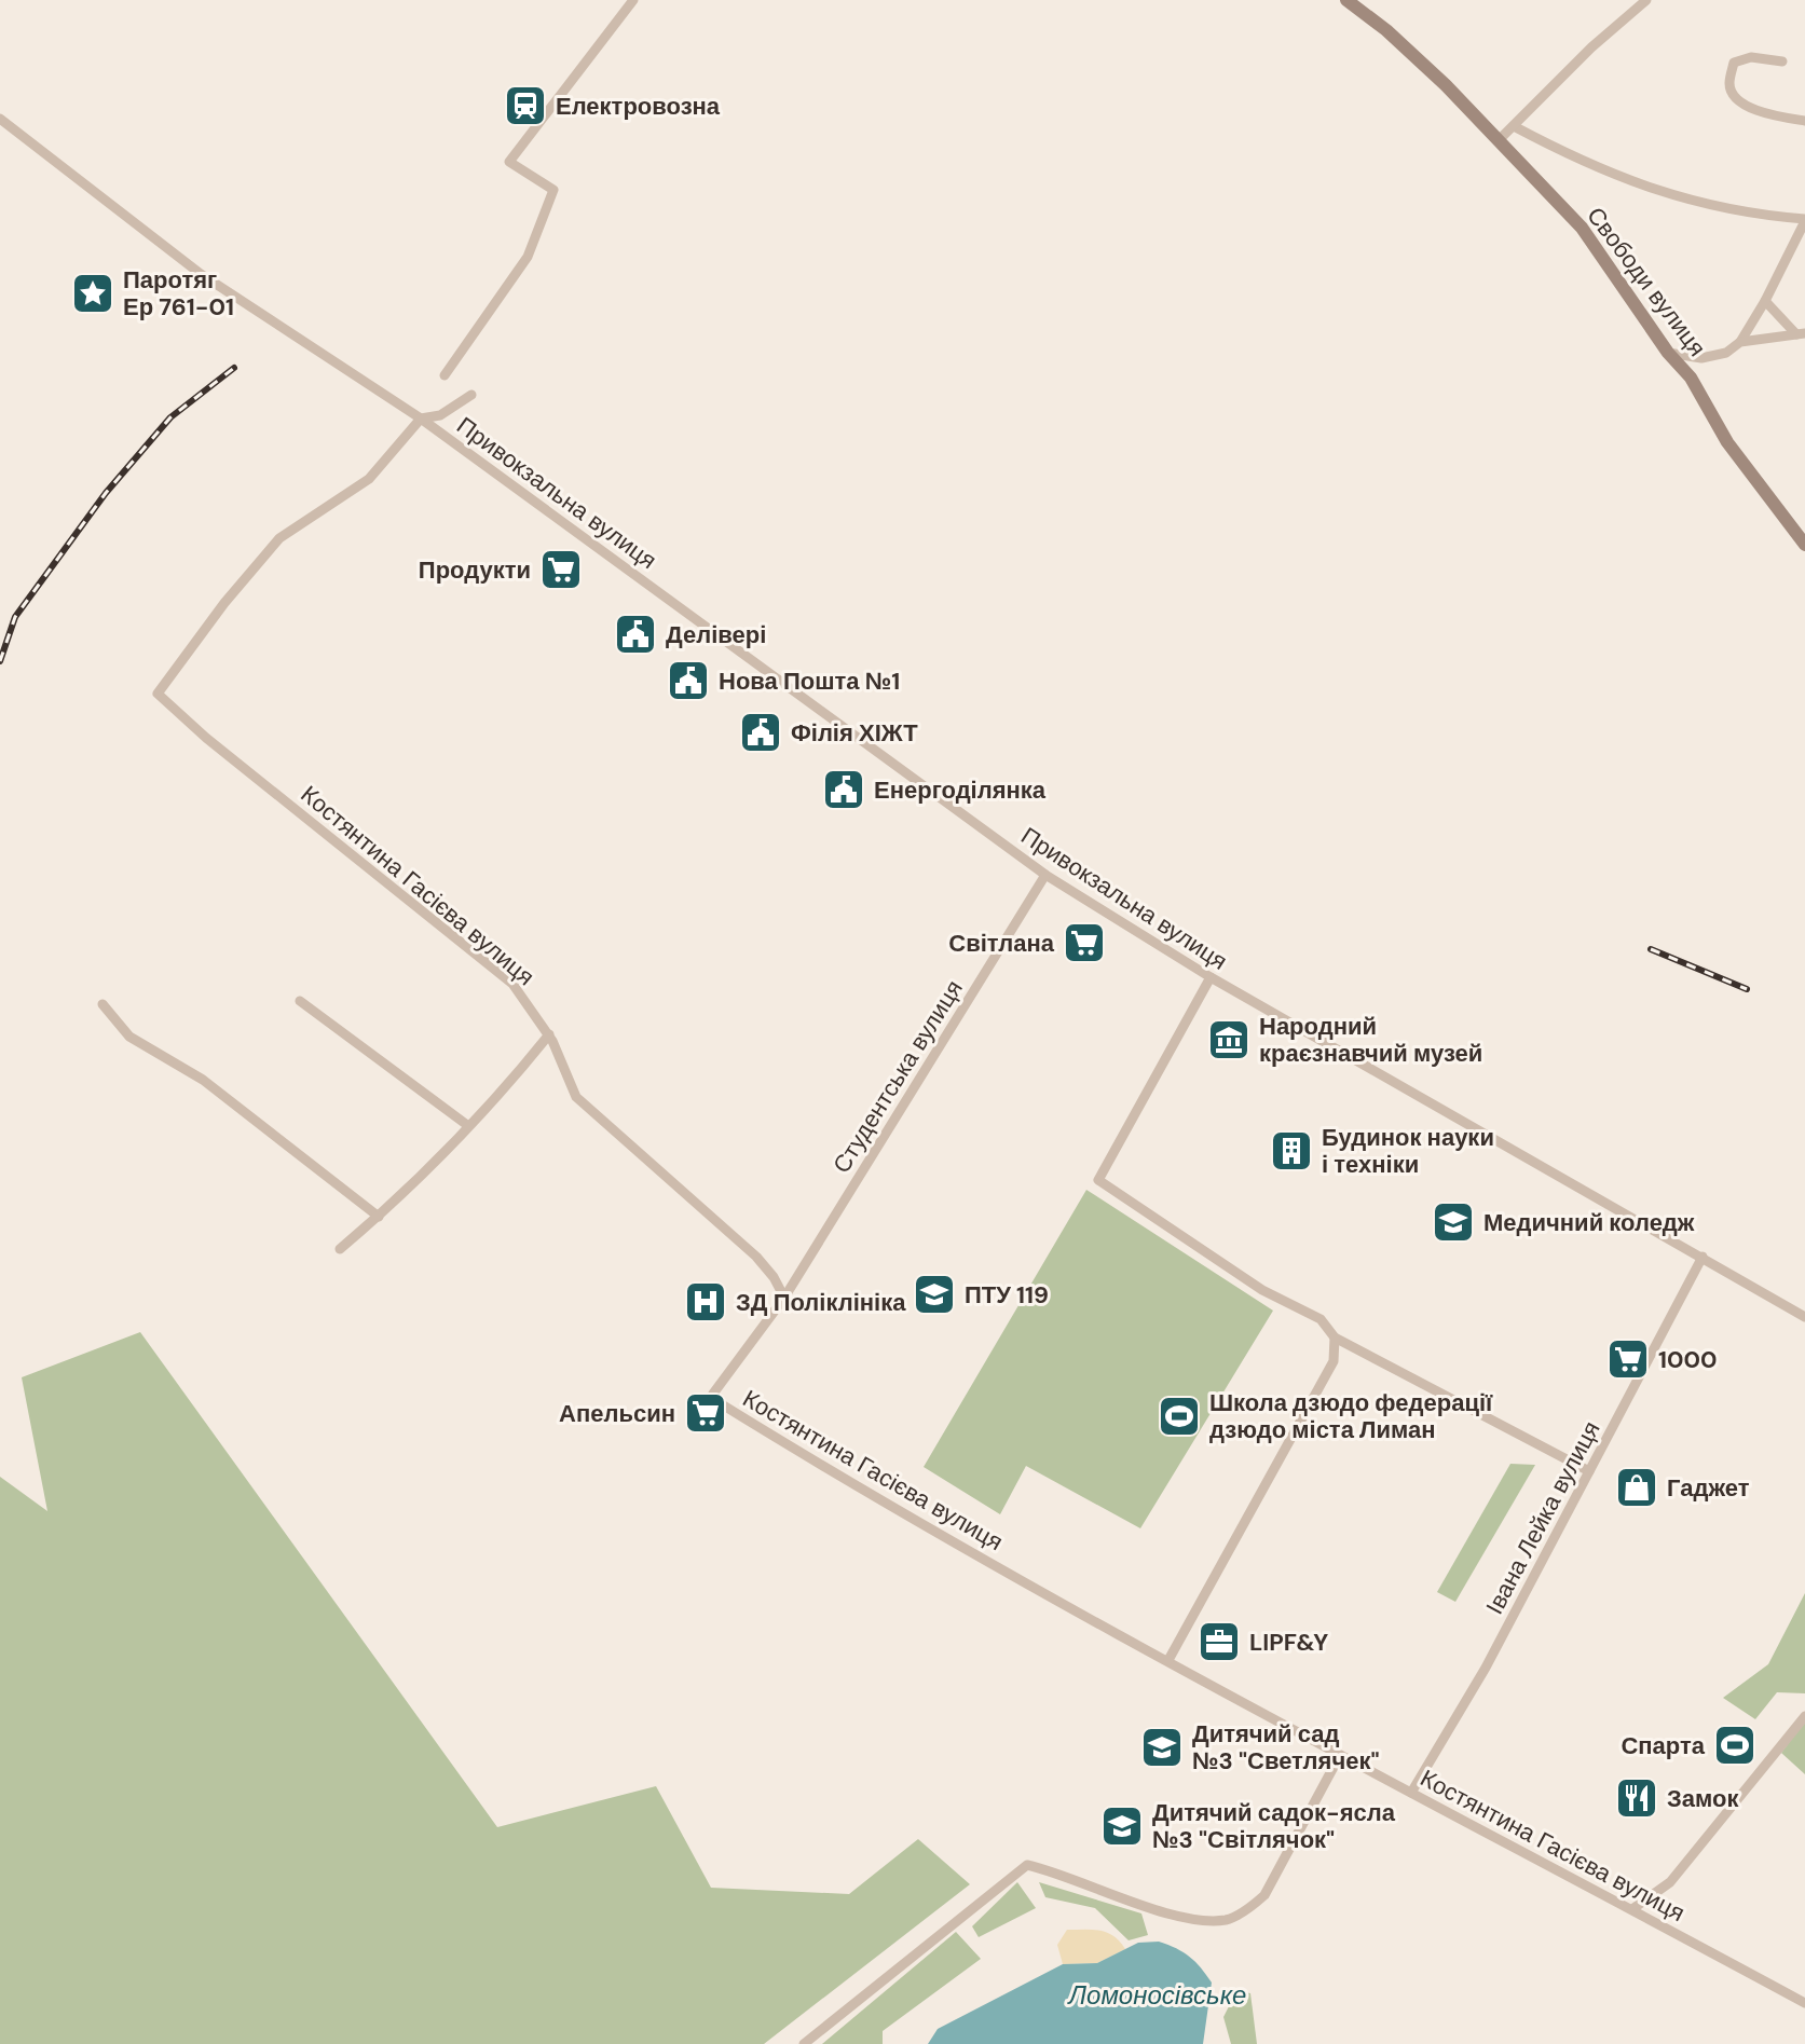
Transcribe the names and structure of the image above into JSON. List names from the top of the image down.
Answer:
{
  "streets": {
    "main road": ["Свободи вулиця"],
    "street": [
      "Привокзальна вулиця",
      "Костянтина Гасієва вулиця",
      "Студентська вулиця",
      "Івана Лейка вулиця"
    ]
  },
  "crossings": [
    ["Привокзальна вулиця", "Костянтина Гасієва вулиця"],
    ["Привокзальна вулиця", "Студентська вулиця"],
    ["Привокзальна вулиця", "Івана Лейка вулиця"],
    ["Костянтина Гасієва вулиця", "Студентська вулиця"],
    ["Костянтина Гасієва вулиця", "Івана Лейка вулиця"]
  ],
  "water": ["Ломоносівське"],
  "places": {
    "station": ["Електровозна"],
    "place": ["Паротяг Ер 761-01"],
    "supermarket": [
      "Продукти",
      "Світлана",
      "1000",
      "Апельсин"
    ],
    "public building": [
      "Делівері",
      "Нова Пошта №1",
      "Філія ХІЖТ",
      "Енергоділянка"
    ],
    "museum": ["Народний краєзнавчий музей"],
    "building": ["Будинок науки і техніки"],
    "school or university": [
      "Медичний коледж",
      "ПТУ 119",
      "Дитячий сад №3 \"Светлячек\"",
      "Дитячий садок-ясла №3 \"Світлячок\""
    ],
    "hospital": ["ЗД Поліклініка"],
    "sports": ["Школа дзюдо федерації дзюдо міста Лиман", "Спарта"],
    "shop": ["Гаджет"],
    "office": ["LIPF&Y"],
    "restaurant": ["Замок"]
  }
}
